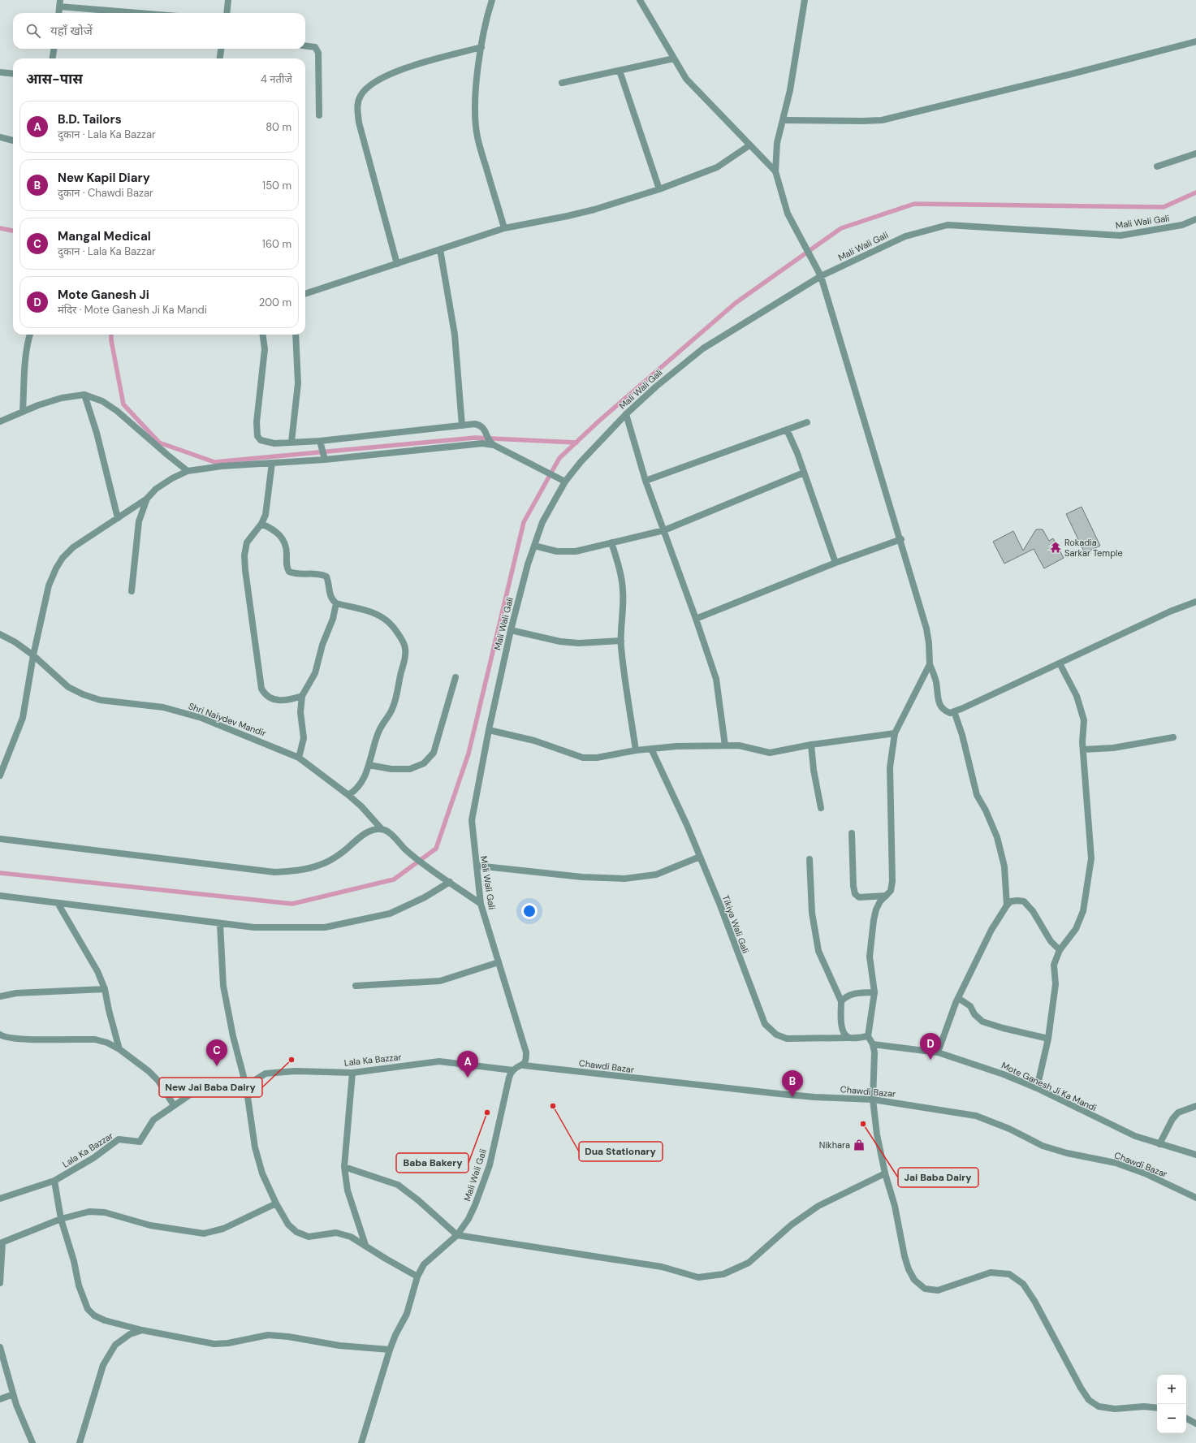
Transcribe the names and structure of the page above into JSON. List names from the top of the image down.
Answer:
{
  "streets": {
    "street": [
      "Mali Wali Gali",
      "Shri Naiydev Mandir",
      "Tikiya Wali Gali",
      "Lala Ka Bazzar",
      "Chawdi Bazar",
      "Mote Ganesh Ji Ka Mandi"
    ]
  },
  "crossings": [
    ["Mali Wali Gali", "Shri Naiydev Mandir"],
    ["Mali Wali Gali", "Lala Ka Bazzar"],
    ["Mali Wali Gali", "Chawdi Bazar"]
  ],
  "places": {
    "temple": ["Rokadia Sarkar Temple"],
    "other": [
      "New Jai Baba Dairy",
      "Dua Stationary",
      "Baba Bakery",
      "Jai Baba Dairy"
    ],
    "shop": ["Nikhara"]
  },
  "page": {
    "search": "यहाँ खोजें",
    "heading": ["आस-पास", "4 नतीजे"],
    "list": [
      {
        "mark": "A",
        "name": "B.D. Tailors",
        "note": "दुकान · Lala Ka Bazzar",
        "value": "80 m"
      },
      {
        "mark": "B",
        "name": "New Kapil Diary",
        "note": "दुकान · Chawdi Bazar",
        "value": "150 m"
      },
      {
        "mark": "C",
        "name": "Mangal Medical",
        "note": "दुकान · Lala Ka Bazzar",
        "value": "160 m"
      },
      {
        "mark": "D",
        "name": "Mote Ganesh Ji",
        "note": "मंदिर · Mote Ganesh Ji Ka Mandi",
        "value": "200 m"
      }
    ],
    "pins": [
      "D",
      "C",
      "A",
      "B"
    ],
    "map_buttons": ["+", "−"]
  }
}
